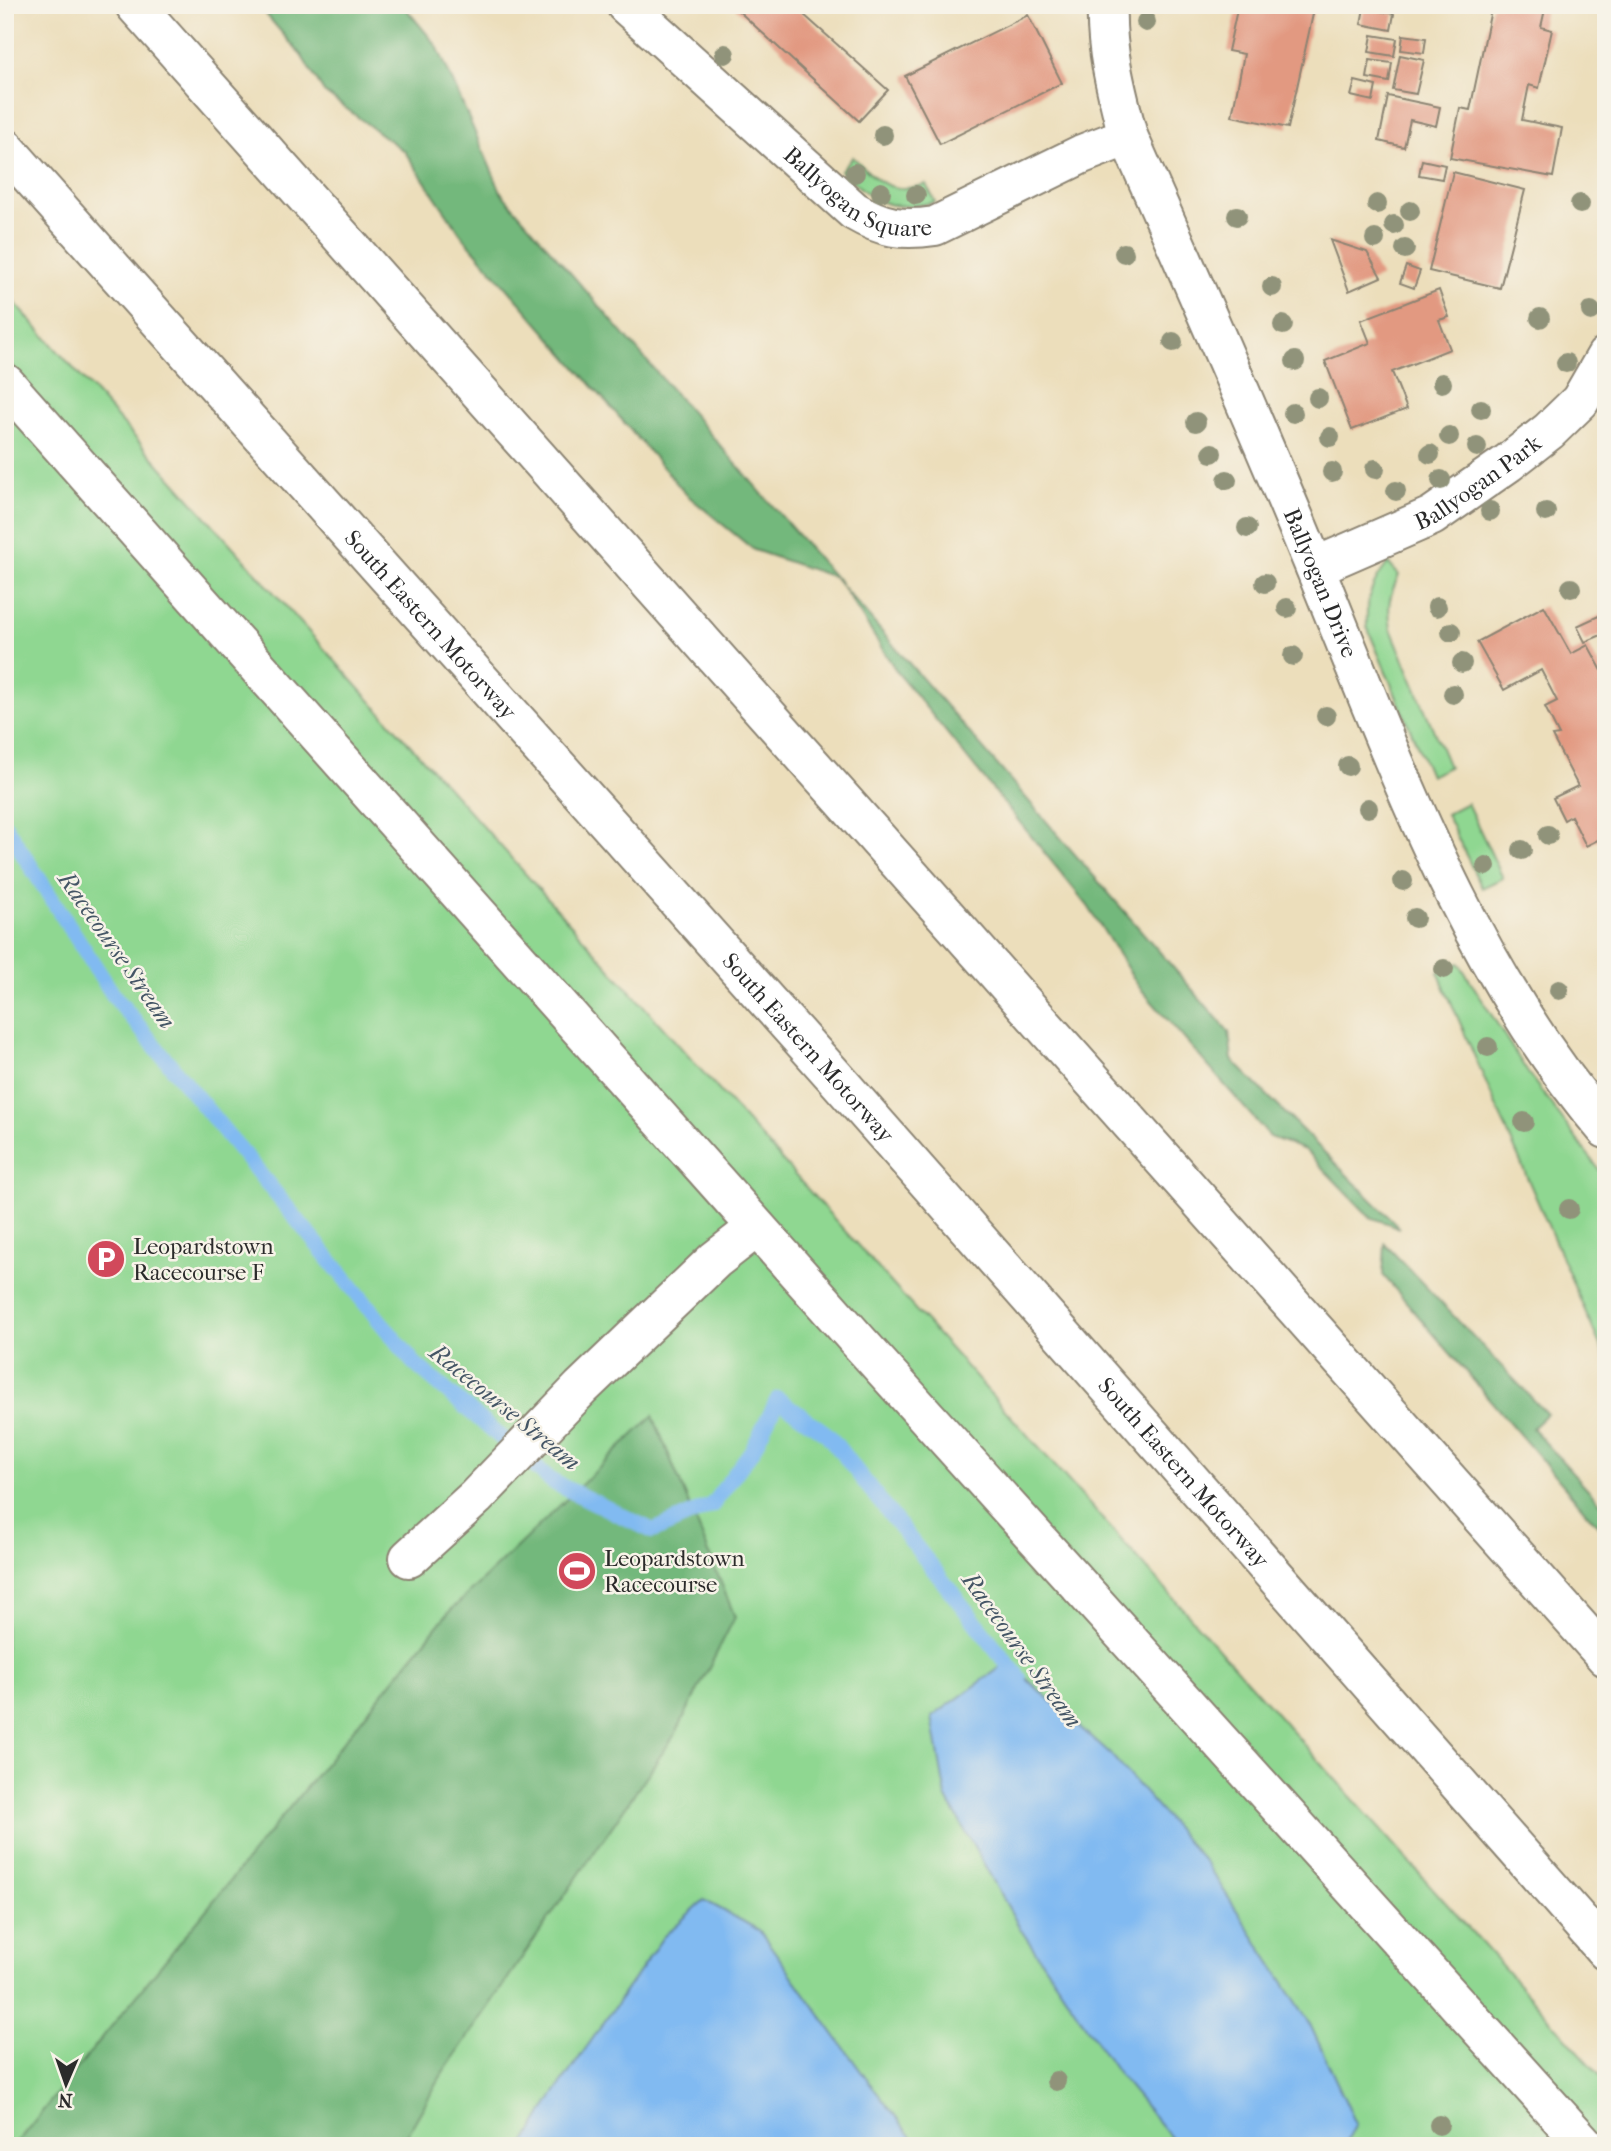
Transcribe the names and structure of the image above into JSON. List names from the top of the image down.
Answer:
{
  "streets": {
    "main road": [
      "Ballyogan Square",
      "Ballyogan Park",
      "Ballyogan Drive",
      "South Eastern Motorway"
    ]
  },
  "crossings": [
    ["Ballyogan Square", "Ballyogan Drive"],
    ["Ballyogan Park", "Ballyogan Drive"]
  ],
  "water": ["Racecourse Stream"],
  "places": {
    "parking": ["Leopardstown Racecourse F"],
    "sports": ["Leopardstown Racecourse"]
  },
  "north": "bottom"
}
